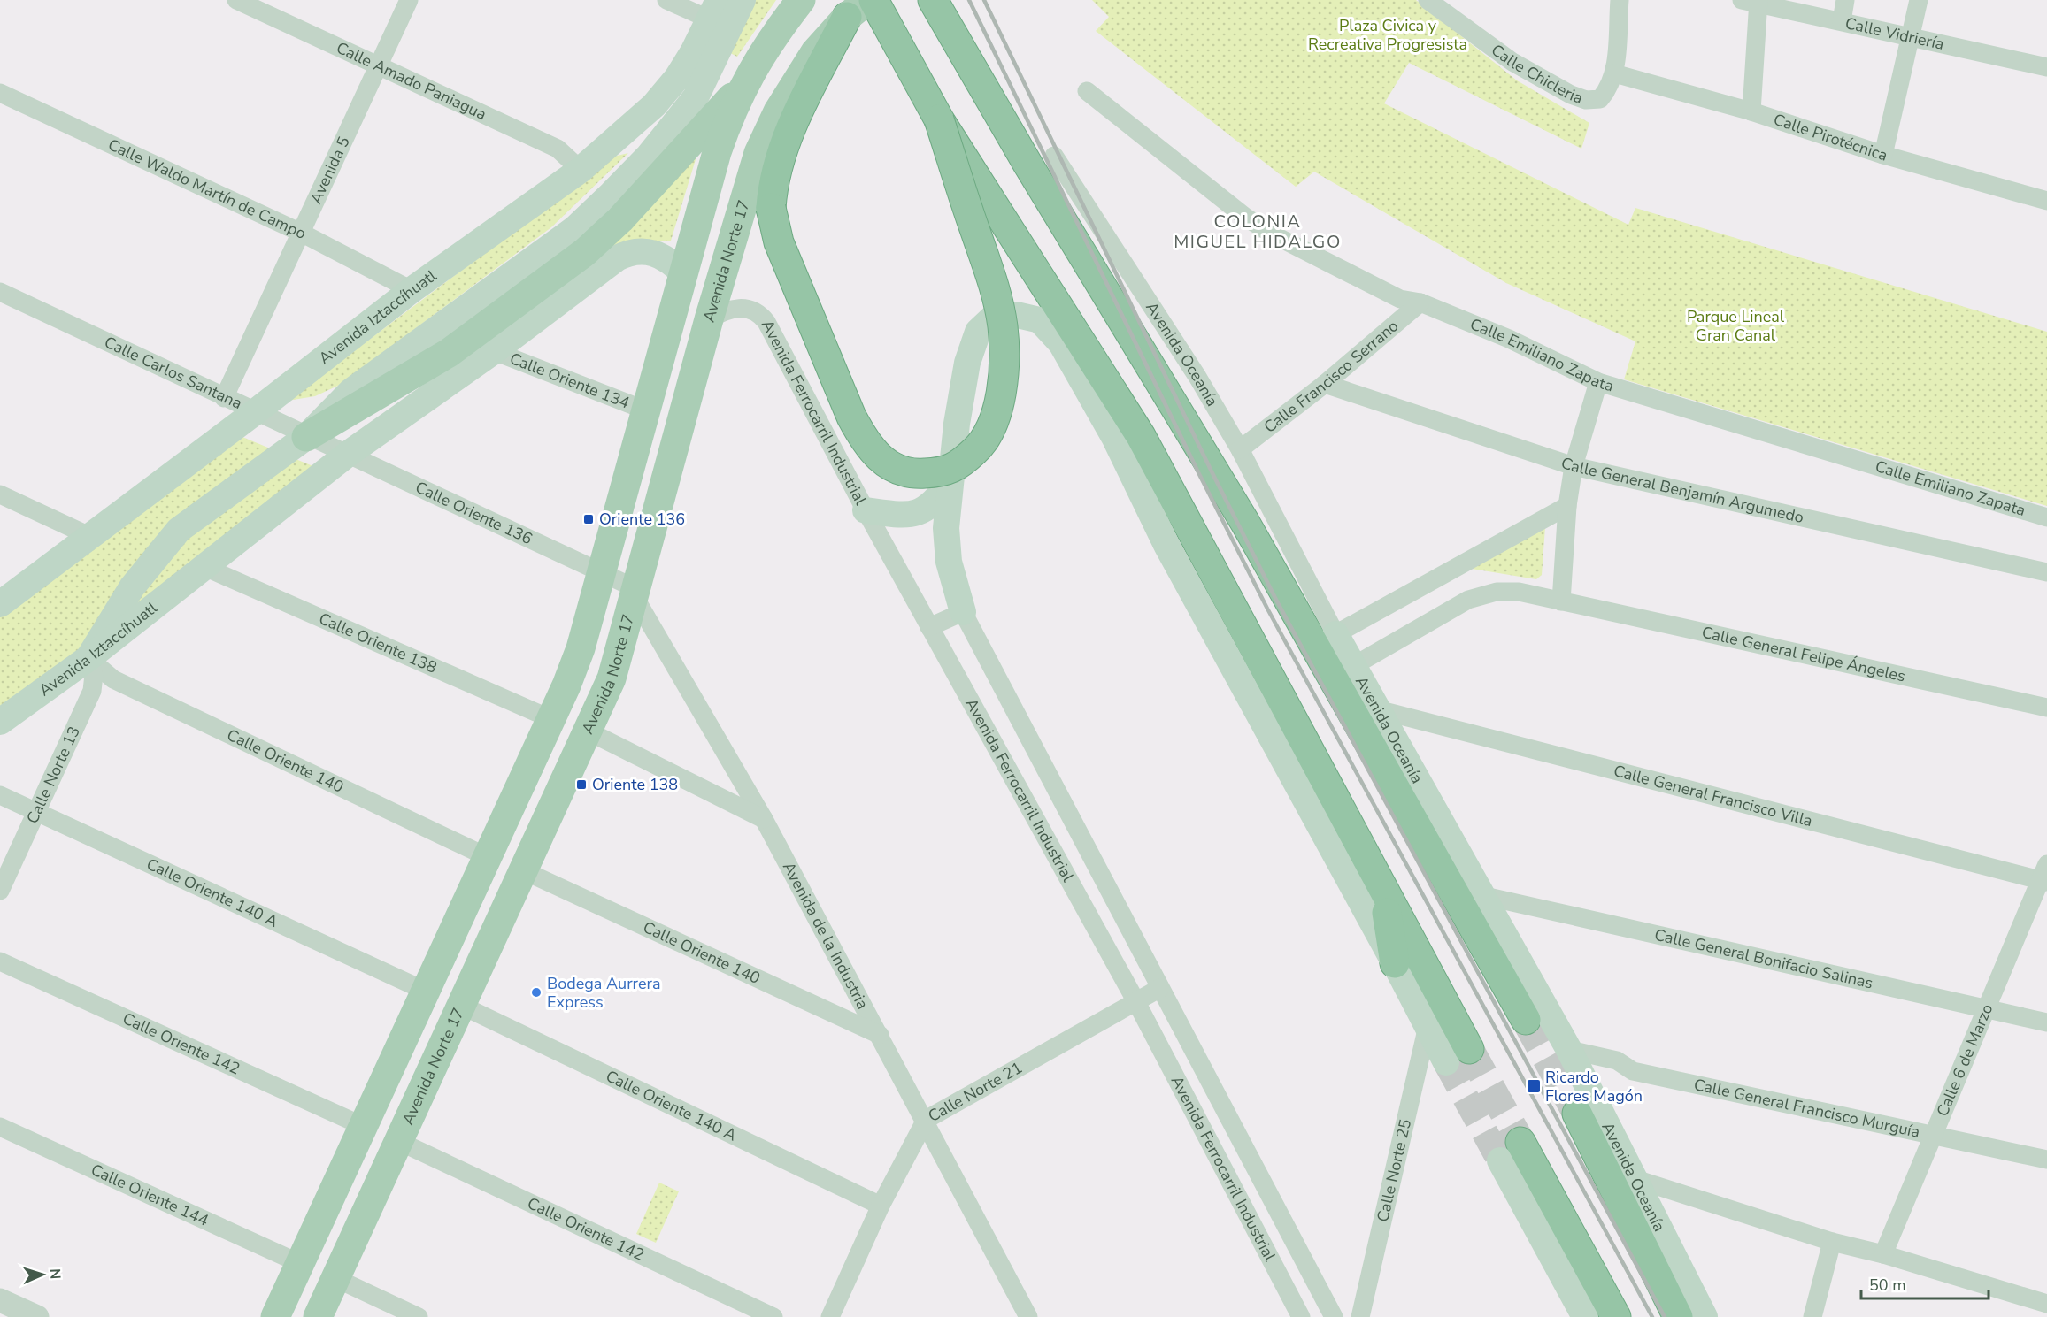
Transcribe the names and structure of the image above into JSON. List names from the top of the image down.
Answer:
{
  "streets": {
    "highway": ["Avenida Oceanía"],
    "main road": ["Avenida Norte 17", "Avenida Iztaccíhuatl"],
    "street": [
      "Calle Vidriería",
      "Calle Chicleria",
      "Calle Amado Paniagua",
      "Calle Pirotécnica",
      "Avenida 5",
      "Calle Waldo Martín de Campo",
      "Calle Emiliano Zapata",
      "Calle Carlos Santana",
      "Calle Francisco Serrano",
      "Calle Oriente 134",
      "Avenida Ferrocarril Industrial",
      "Calle General Benjamín Argumedo",
      "Calle Oriente 136",
      "Calle Oriente 138",
      "Calle General Felipe Ángeles",
      "Calle Oriente 140",
      "Calle Norte 13",
      "Calle General Francisco Villa",
      "Calle Oriente 140 A",
      "Avenida de la Industria",
      "Calle General Bonifacio Salinas",
      "Calle Oriente 142",
      "Calle 6 de Marzo",
      "Calle Norte 21",
      "Calle General Francisco Murguía",
      "Calle Norte 25",
      "Calle Oriente 144"
    ]
  },
  "crossings": [
    ["Calle Chicleria", "Calle Pirotécnica"],
    ["Calle Amado Paniagua", "Avenida 5"],
    ["Calle Amado Paniagua", "Avenida Iztaccíhuatl"],
    ["Avenida 5", "Calle Waldo Martín de Campo"],
    ["Avenida 5", "Calle Carlos Santana"],
    ["Calle Waldo Martín de Campo", "Avenida Iztaccíhuatl"],
    ["Avenida Norte 17", "Avenida Iztaccíhuatl"],
    ["Avenida Norte 17", "Calle Oriente 134"],
    ["Avenida Norte 17", "Avenida Ferrocarril Industrial"],
    ["Avenida Norte 17", "Calle Oriente 136"],
    ["Avenida Norte 17", "Calle Oriente 138"],
    ["Avenida Norte 17", "Calle Oriente 140"],
    ["Avenida Norte 17", "Calle Oriente 140 A"],
    ["Avenida Norte 17", "Avenida de la Industria"],
    ["Avenida Norte 17", "Calle Oriente 142"],
    ["Avenida Norte 17", "Calle Oriente 144"],
    ["Avenida Iztaccíhuatl", "Calle Carlos Santana"],
    ["Avenida Iztaccíhuatl", "Calle Oriente 134"],
    ["Avenida Iztaccíhuatl", "Calle Oriente 136"],
    ["Avenida Iztaccíhuatl", "Calle Oriente 138"],
    ["Avenida Iztaccíhuatl", "Calle Oriente 140"],
    ["Avenida Iztaccíhuatl", "Calle Norte 13"],
    ["Avenida Oceanía", "Calle Francisco Serrano"],
    ["Avenida Oceanía", "Calle General Felipe Ángeles"],
    ["Avenida Oceanía", "Calle General Francisco Villa"],
    ["Avenida Oceanía", "Calle General Bonifacio Salinas"],
    ["Avenida Oceanía", "Calle General Francisco Murguía"],
    ["Calle Emiliano Zapata", "Calle Francisco Serrano"],
    ["Calle Carlos Santana", "Calle Oriente 136"],
    ["Calle Francisco Serrano", "Calle General Benjamín Argumedo"],
    ["Avenida Ferrocarril Industrial", "Calle Norte 21"],
    ["Calle Oriente 136", "Avenida de la Industria"],
    ["Calle Oriente 140", "Calle Norte 13"],
    ["Calle Oriente 140", "Avenida de la Industria"],
    ["Calle Norte 13", "Calle Oriente 140 A"],
    ["Calle General Francisco Villa", "Calle 6 de Marzo"],
    ["Calle Oriente 140 A", "Calle Norte 21"],
    ["Avenida de la Industria", "Calle Norte 21"],
    ["Calle General Bonifacio Salinas", "Calle 6 de Marzo"],
    ["Calle 6 de Marzo", "Calle General Francisco Murguía"]
  ],
  "districts": ["COLONIA MIGUEL HIDALGO"],
  "parks": ["Plaza Civica y Recreativa Progresista", "Parque Lineal Gran Canal"],
  "places": {
    "transit": ["Oriente 136", "Oriente 138", "Ricardo Flores Magón"],
    "other": ["Bodega Aurrera Express"]
  },
  "scale_bar": "50 m",
  "north": "right"
}
